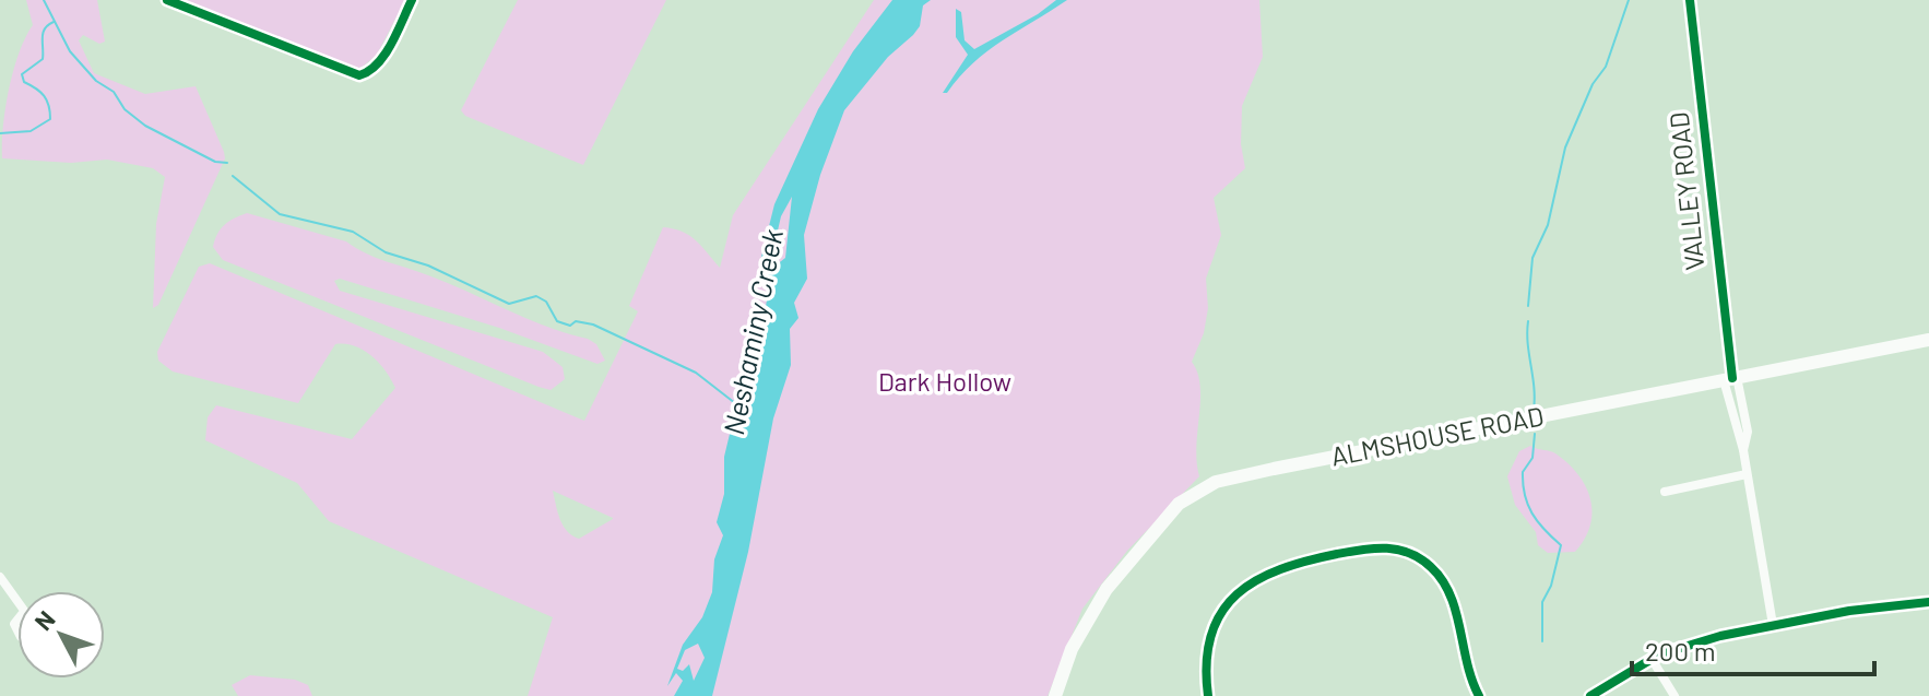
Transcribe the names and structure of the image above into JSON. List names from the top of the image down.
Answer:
{
  "streets": {
    "main road": ["ALMSHOUSE ROAD"],
    "street": ["VALLEY ROAD"]
  },
  "crossings": [
    ["VALLEY ROAD", "ALMSHOUSE ROAD"]
  ],
  "water": ["Neshaminy Creek"],
  "parks": ["Dark Hollow"],
  "scale_bar": "200 m",
  "north": "top left"
}
